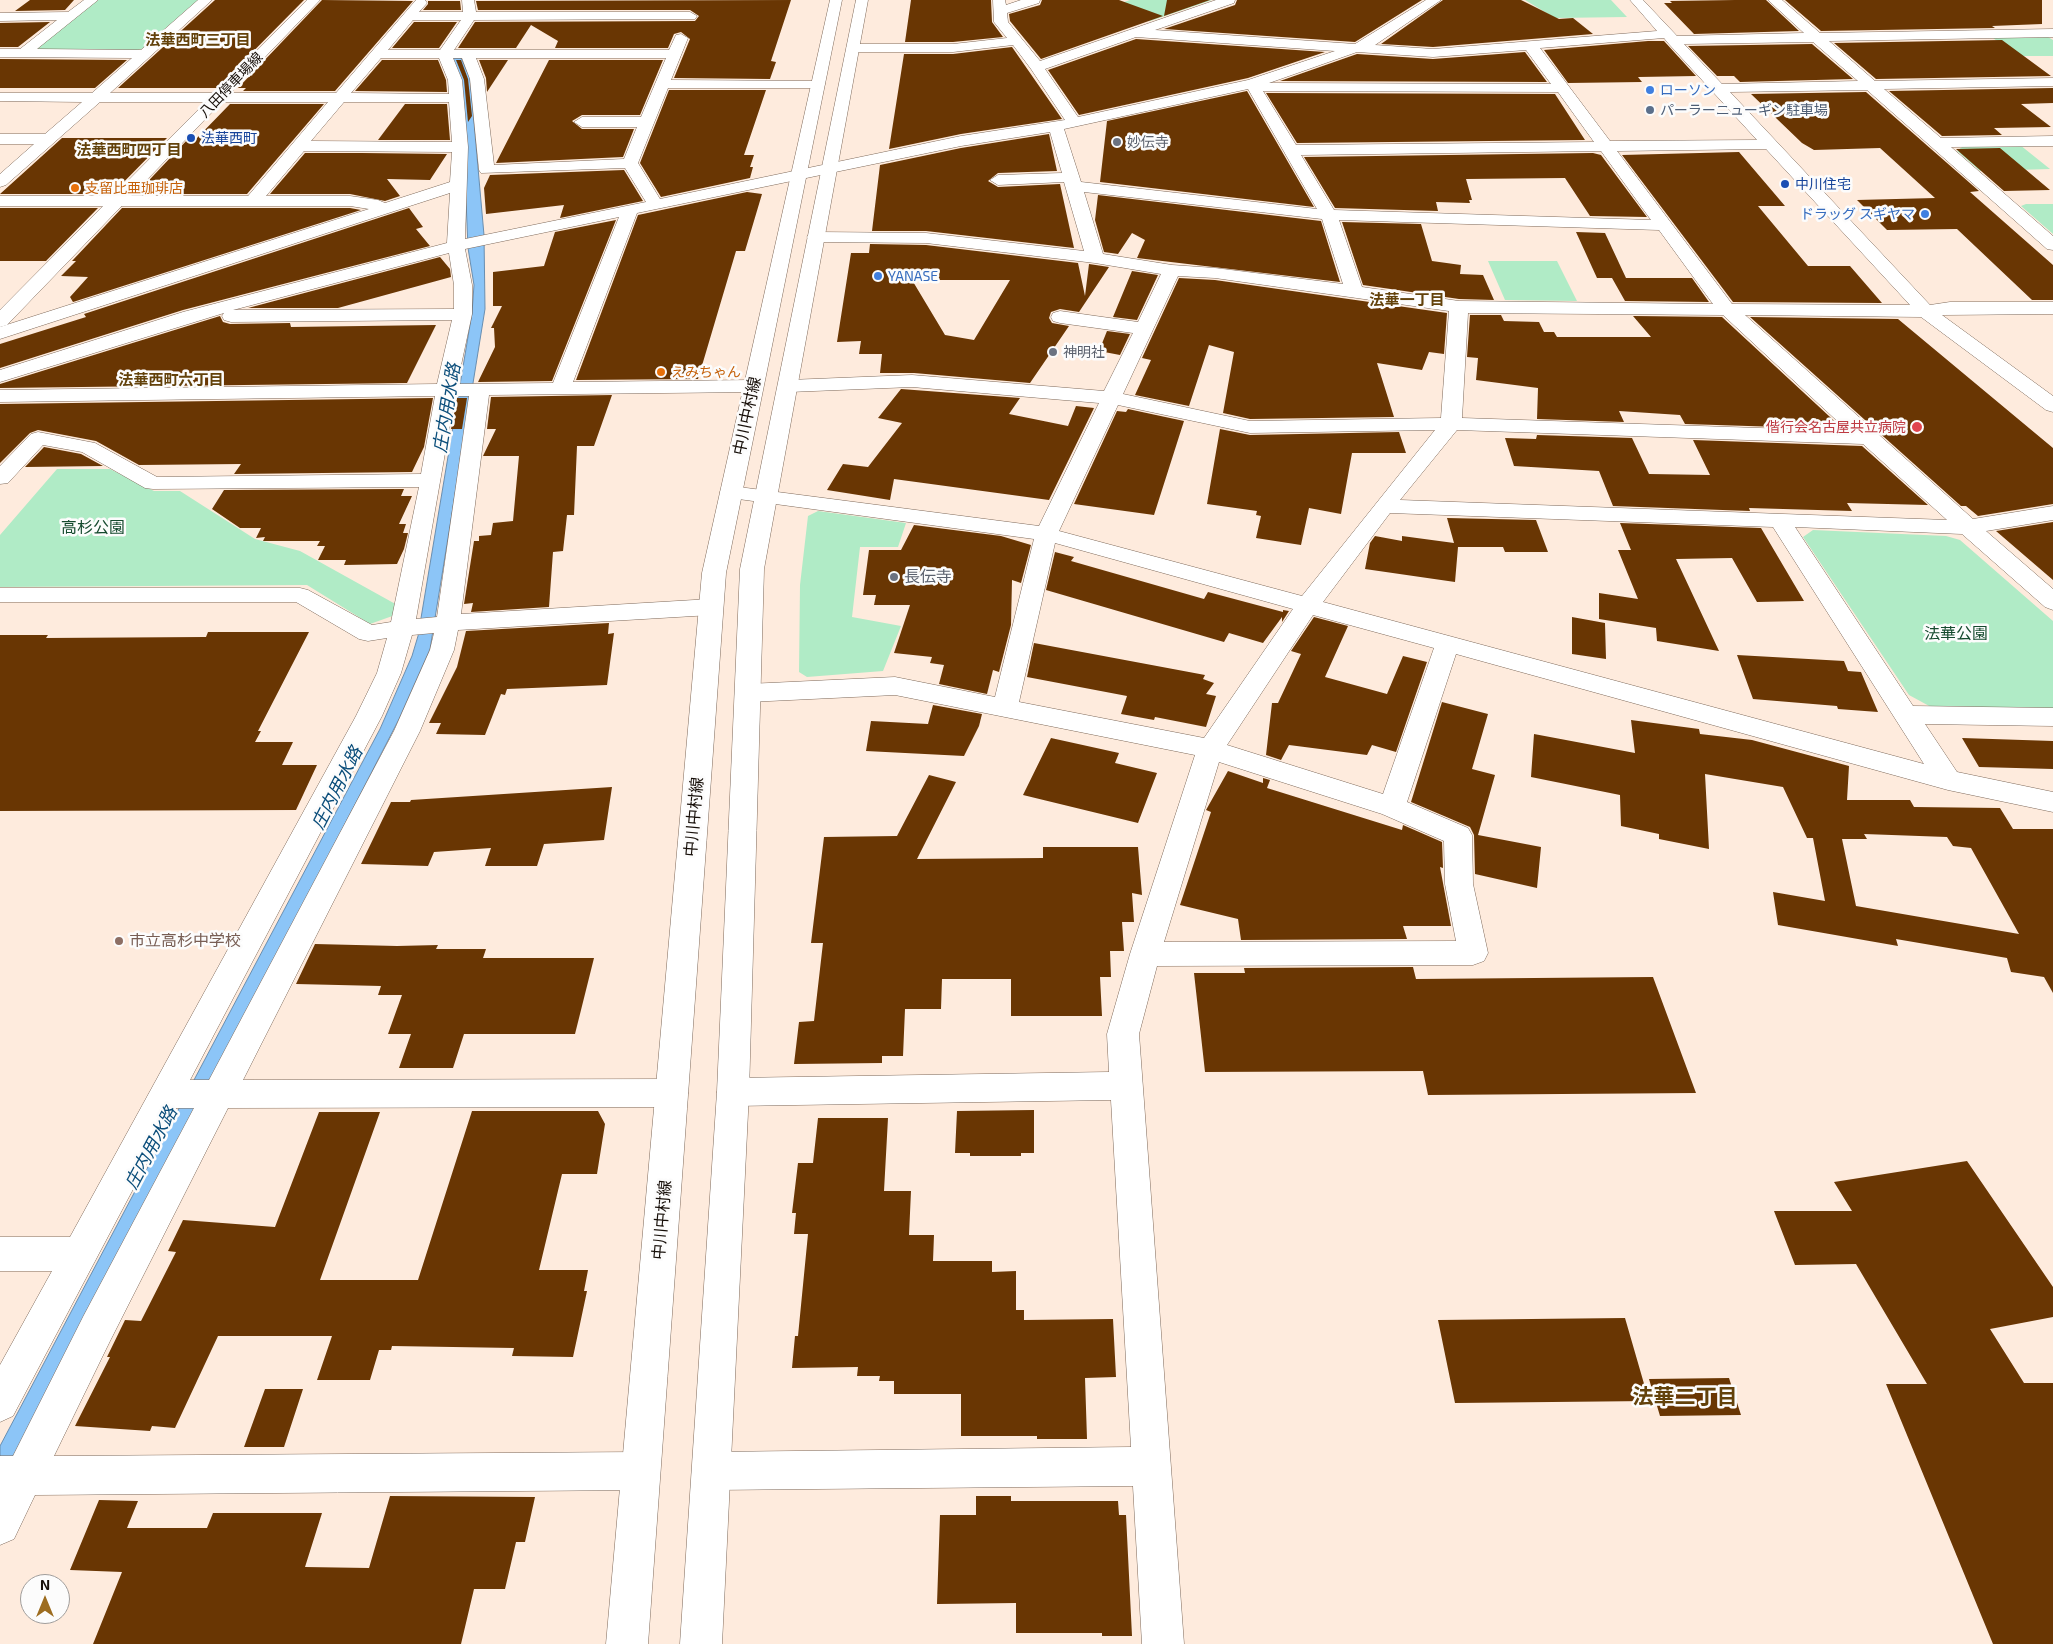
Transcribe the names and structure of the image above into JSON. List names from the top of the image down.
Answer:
{
  "streets": {
    "street": ["八田停車場線", "中川中村線"]
  },
  "districts": [
    "法華西町三丁目",
    "法華西町四丁目",
    "法華一丁目",
    "法華西町六丁目",
    "法華二丁目"
  ],
  "water": ["庄内用水路"],
  "parks": ["高杉公園", "法華公園"],
  "places": [
    "ローソン",
    "パーラーニューギン駐車場",
    "法華西町",
    "妙伝寺",
    "中川住宅",
    "支留比亜珈琲店",
    "ドラッグ スギヤマ",
    "YANASE",
    "神明社",
    "えみちゃん",
    "偕行会名古屋共立病院",
    "長伝寺",
    "市立高杉中学校"
  ],
  "north": "top"
}
